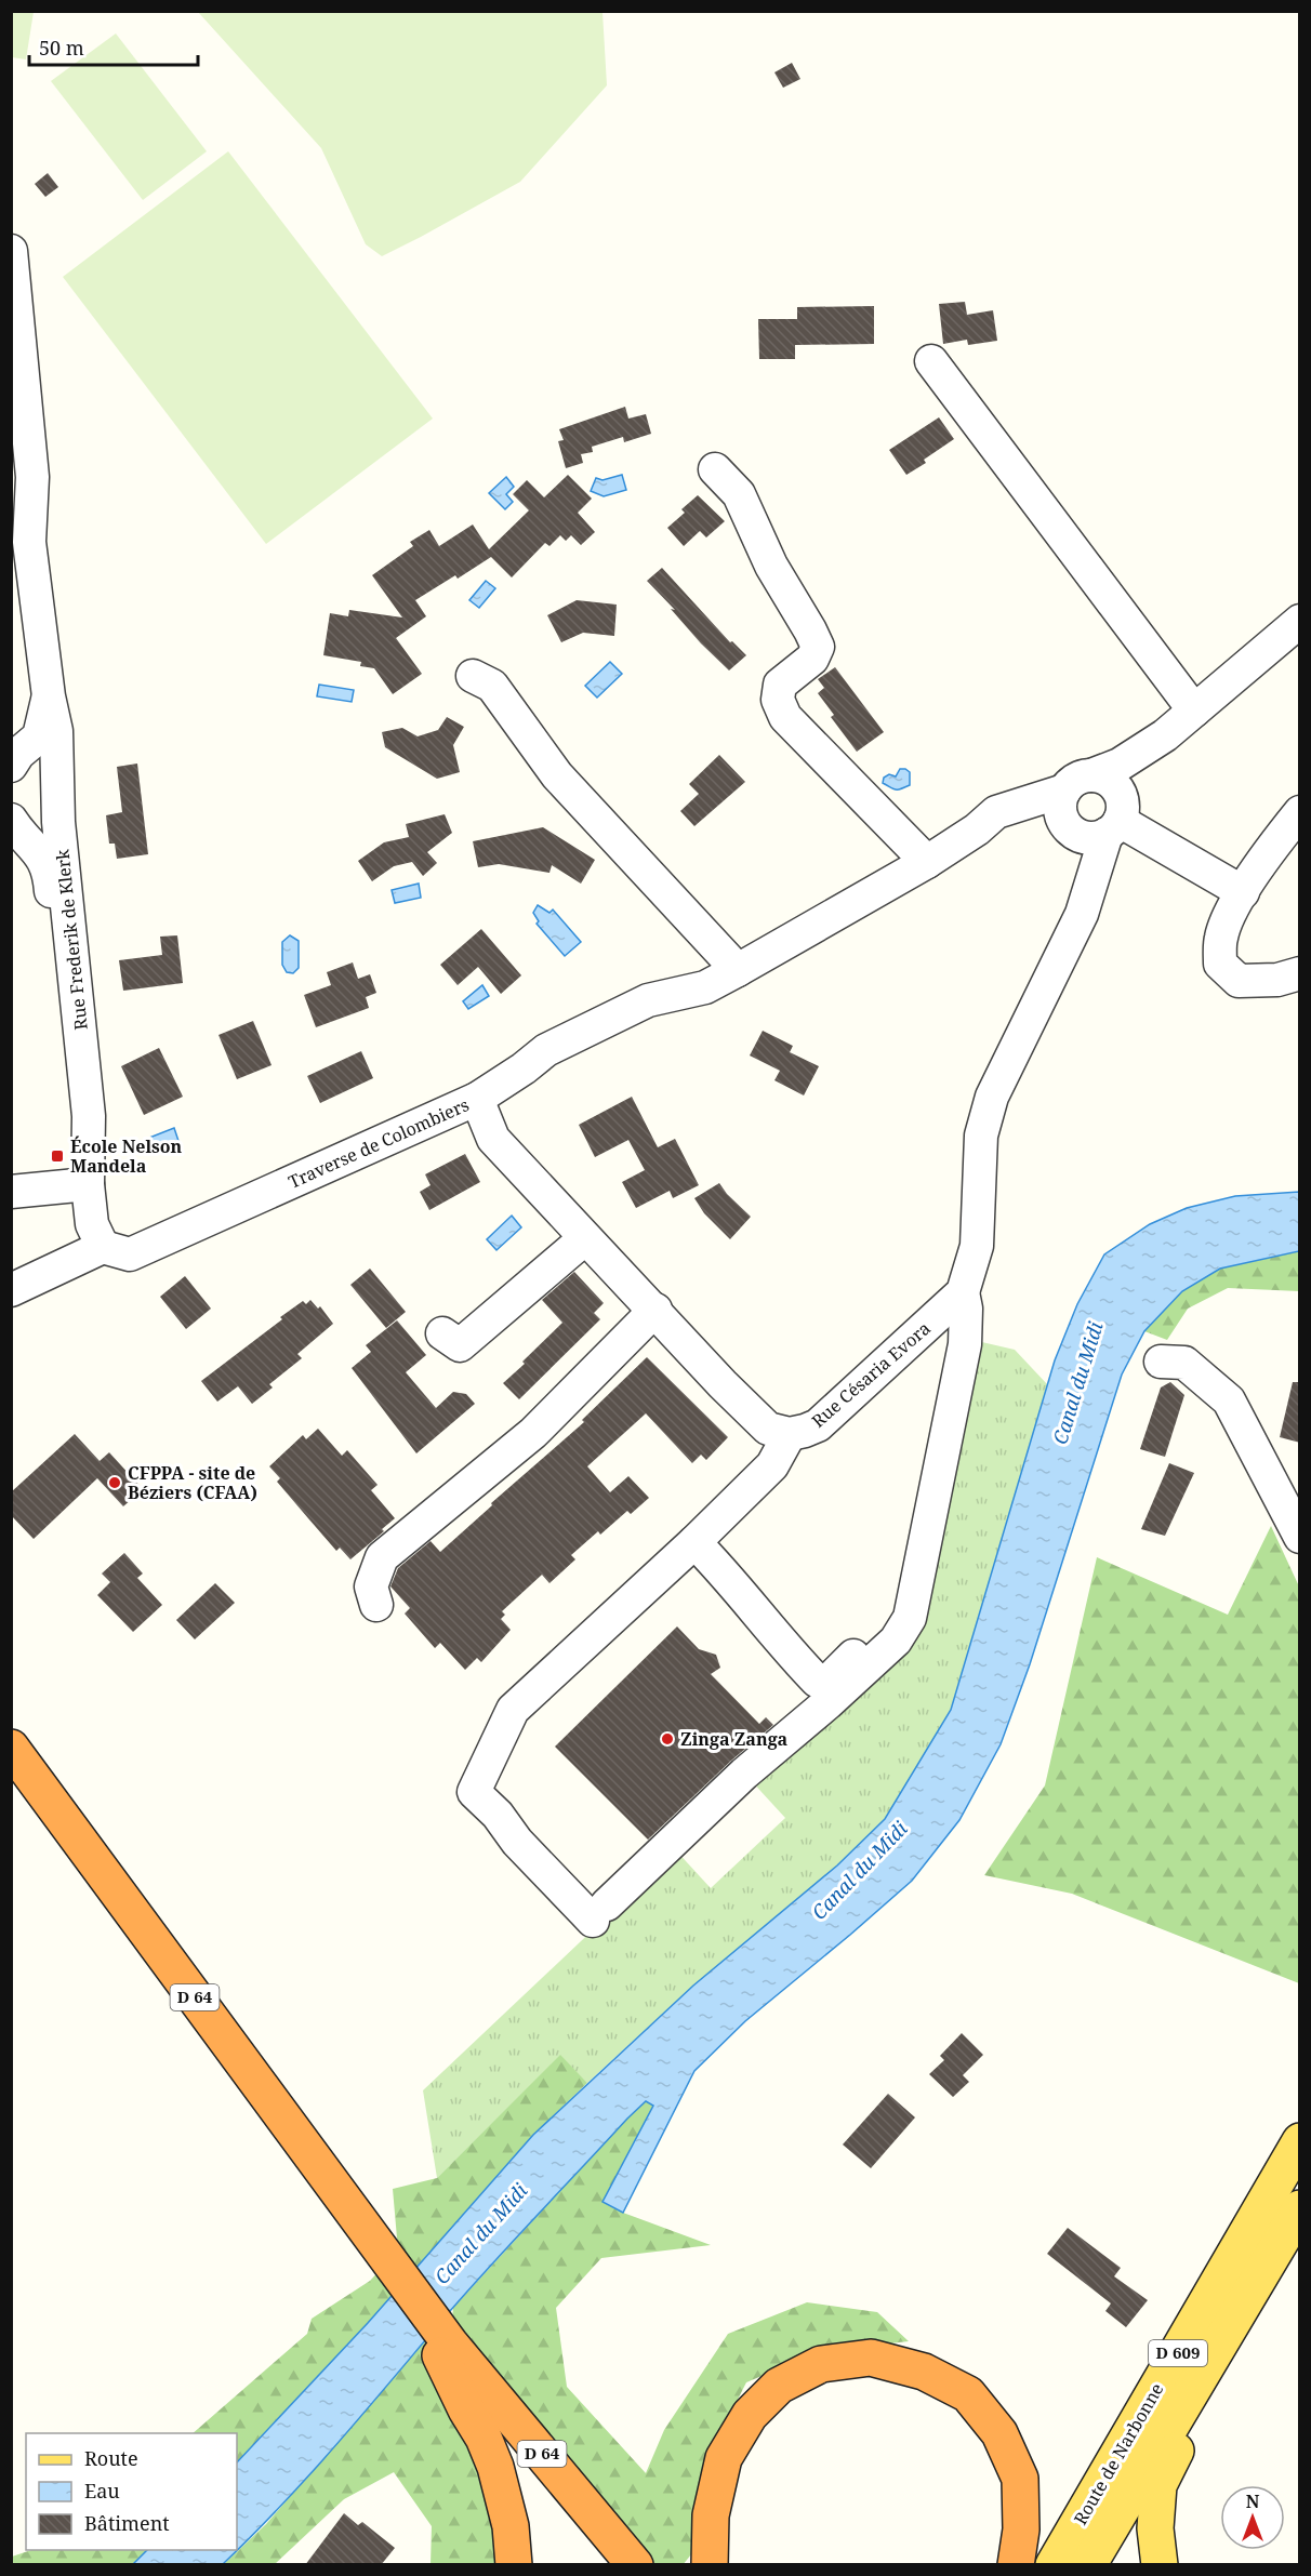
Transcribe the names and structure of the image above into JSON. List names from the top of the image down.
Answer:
{
  "streets": {
    "highway": ["D 64"],
    "main road": ["D 609", "Route de Narbonne"],
    "street": ["Rue Frederik de Klerk", "Traverse de Colombiers", "Rue Césaria Evora"]
  },
  "crossings": [
    ["Rue Frederik de Klerk", "Traverse de Colombiers"],
    ["Traverse de Colombiers", "Rue Césaria Evora"]
  ],
  "water": ["Canal du Midi"],
  "places": {
    "transit": ["École Nelson Mandela"],
    "other": ["CFPPA - site de Béziers (CFAA)", "Zinga Zanga"]
  },
  "legend": ["Route", "Eau", "Bâtiment"],
  "scale_bar": "50 m",
  "north": "top"
}
